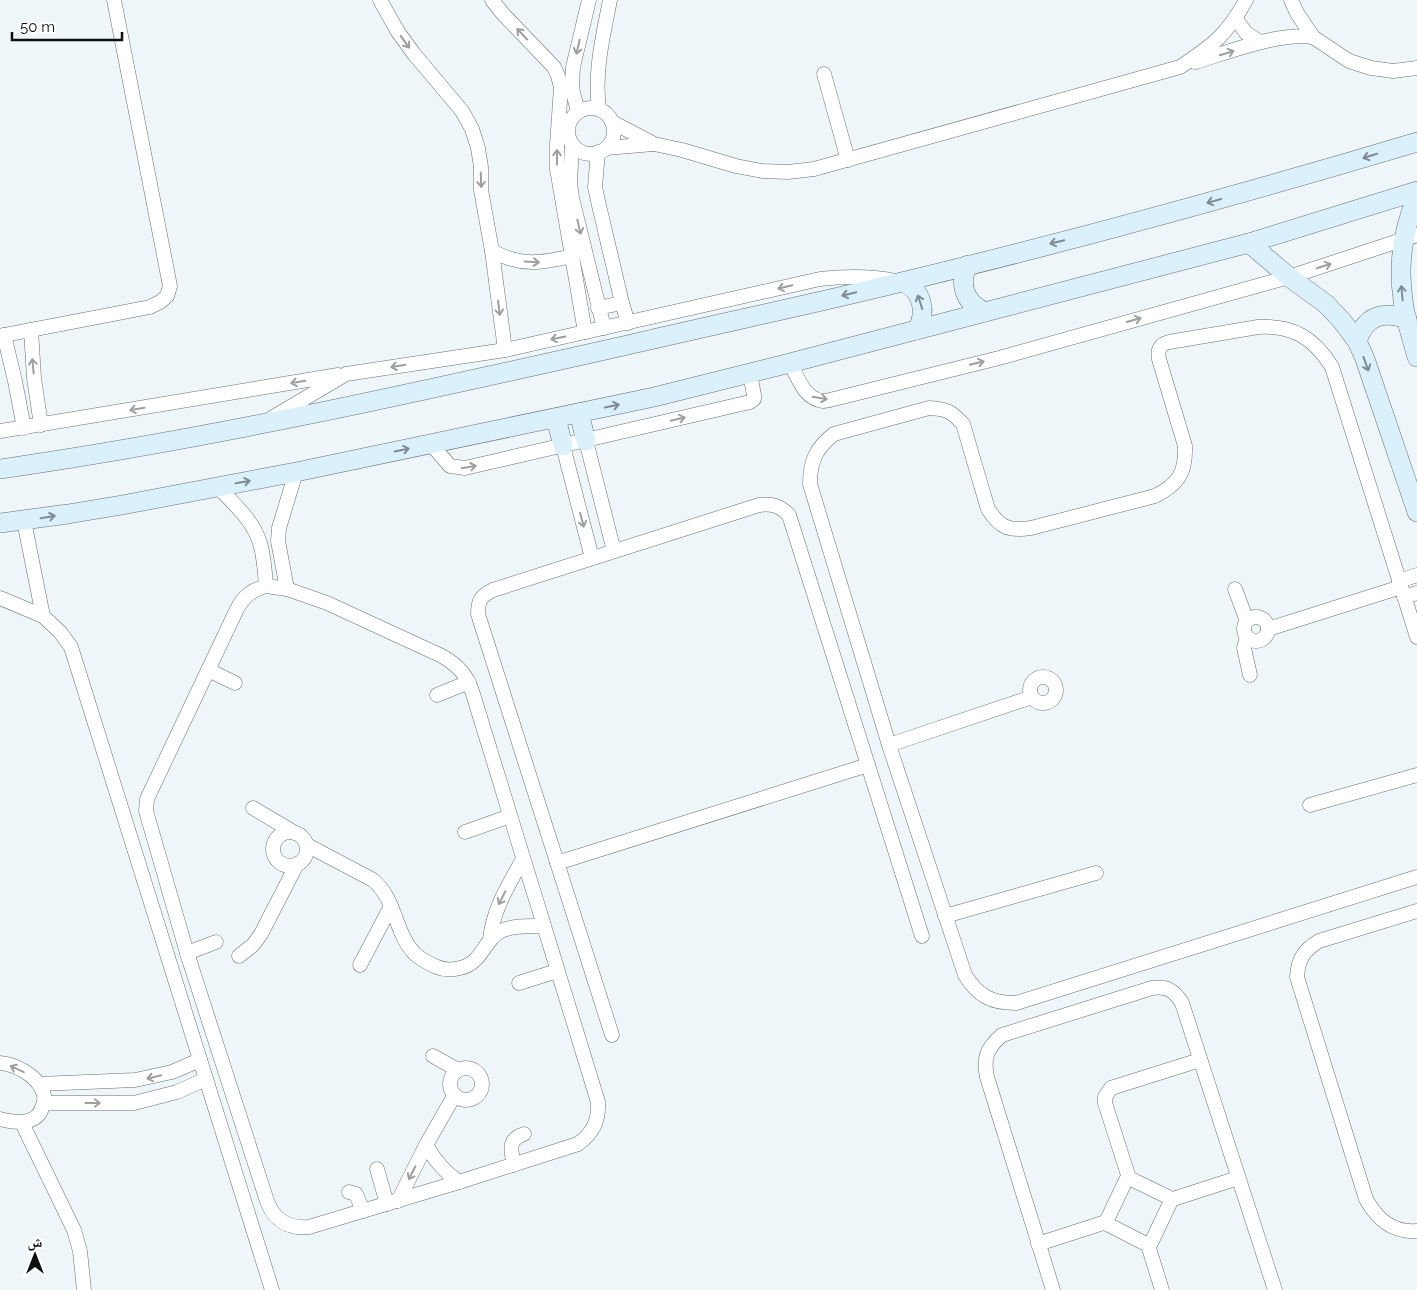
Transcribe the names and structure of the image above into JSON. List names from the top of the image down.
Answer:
{
  "scale_bar": "50 m",
  "north": "top"
}
